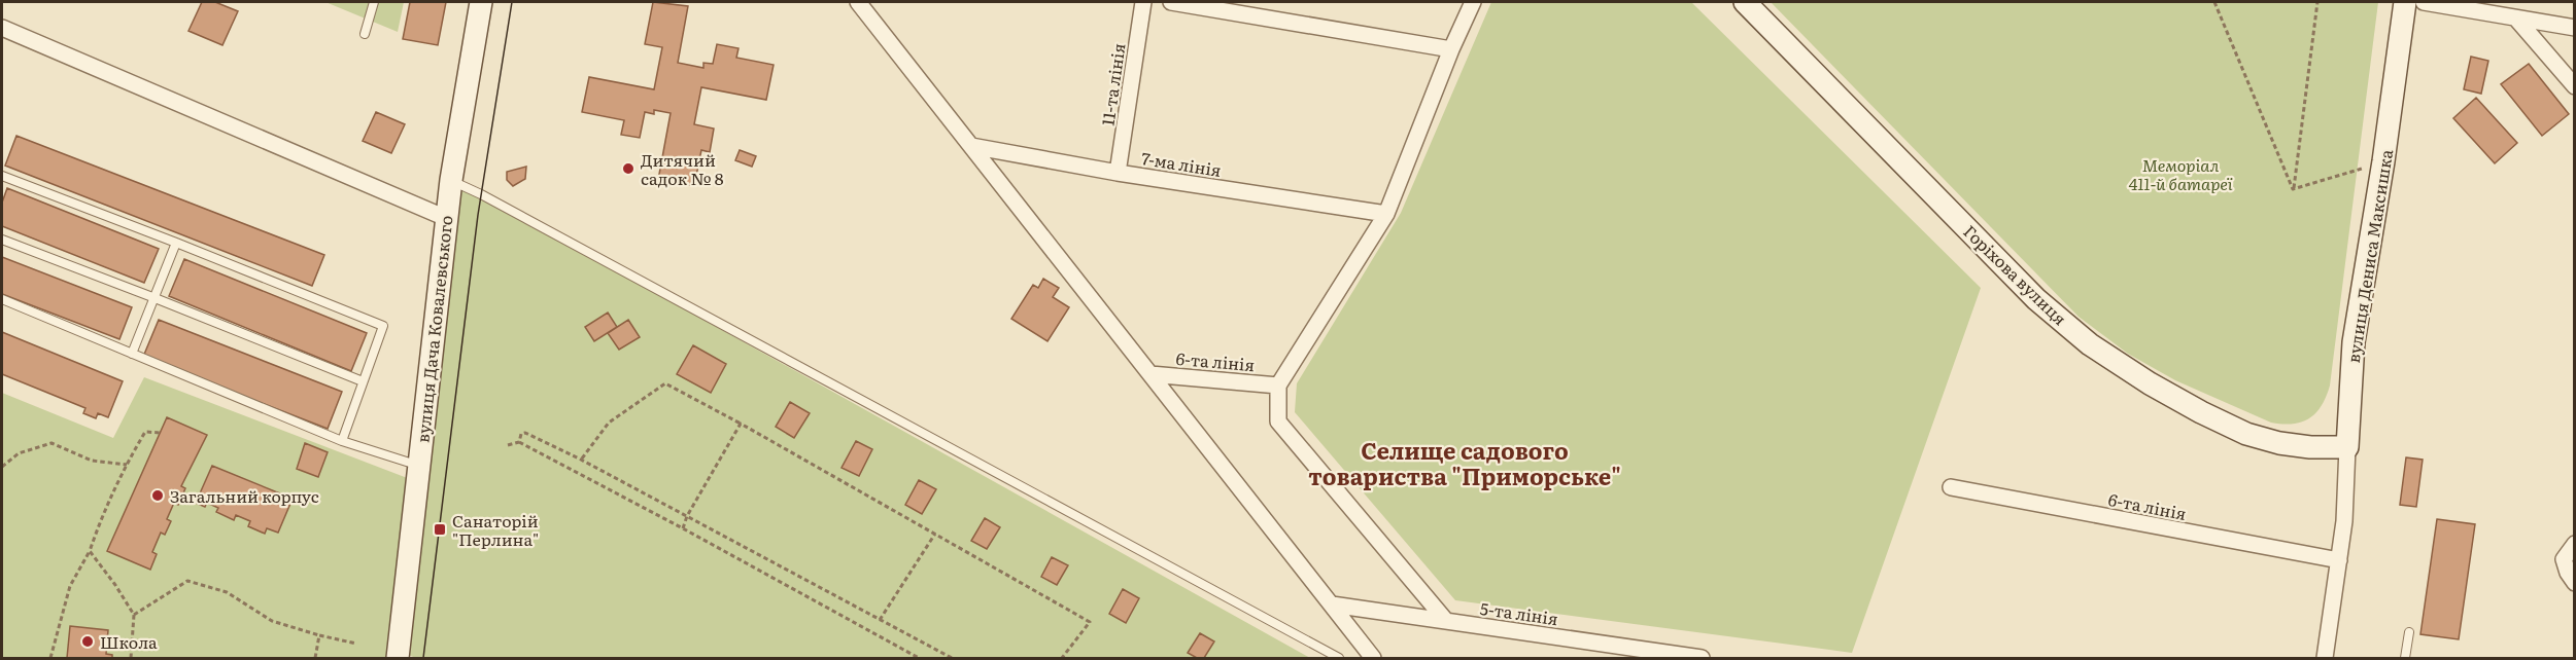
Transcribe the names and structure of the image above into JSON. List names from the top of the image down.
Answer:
{
  "streets": {
    "street": [
      "11-та лінія",
      "7-ма лінія",
      "вулиця Дениса Максишка",
      "Горіхова вулиця",
      "вулиця Дача Ковалевського",
      "6-та лінія",
      "5-та лінія"
    ]
  },
  "crossings": [
    ["11-та лінія", "7-ма лінія"],
    ["вулиця Дениса Максишка", "Горіхова вулиця"],
    ["вулиця Дениса Максишка", "6-та лінія"]
  ],
  "districts": ["Селище садового товариства \"Приморське\""],
  "parks": ["Меморіал 411-й батареї"],
  "places": {
    "other": ["Дитячий садок № 8", "Загальний корпус", "Школа"],
    "transit": ["Санаторій \"Перлина\""]
  }
}
